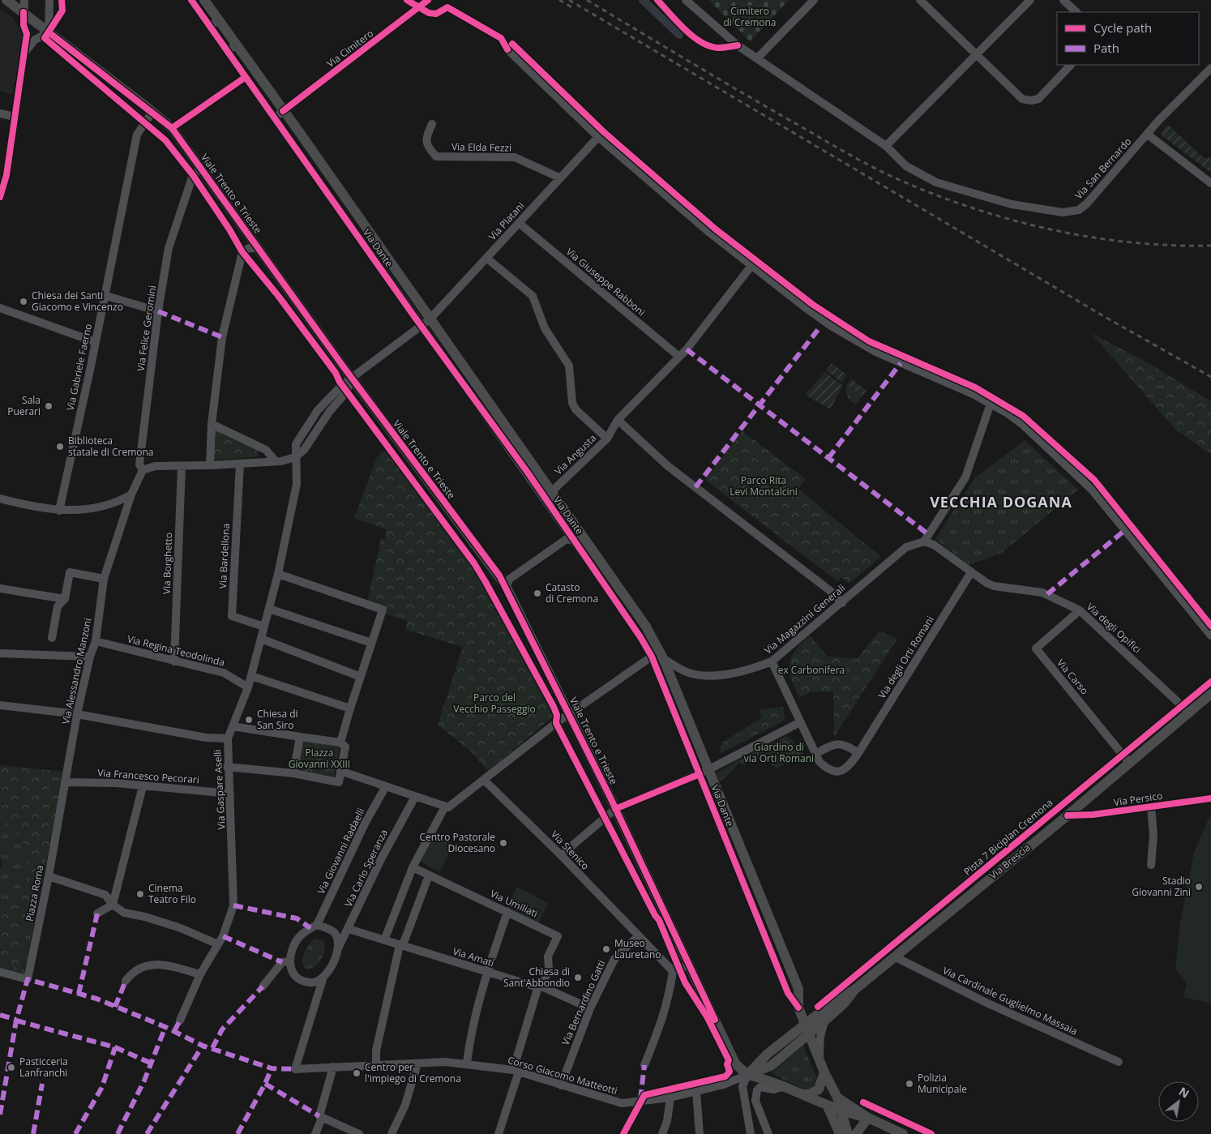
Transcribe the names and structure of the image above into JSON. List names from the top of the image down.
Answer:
{
  "streets": {
    "main road": ["Viale Trento e Trieste", "Via Dante", "Via Brescia"],
    "street": [
      "Via Cimitero",
      "Via Elda Fezzi",
      "Via San Bernardo",
      "Via Platani",
      "Via Giuseppe Rabboni",
      "Via Felice Geromini",
      "Via Gabriele Faerno",
      "Via Angusta",
      "Via Bardellona",
      "Via Borghetto",
      "Via Magazzini Generali",
      "Via degli Opifici",
      "Via Regina Teodolinda",
      "Via degli Orti Romani",
      "Via Alessandro Manzoni",
      "Via Carso",
      "Via Francesco Pecorari",
      "Via Gaspare Aselli",
      "Via Persico",
      "Via Stenico",
      "Via Giovanni Radaelli",
      "Via Carlo Speranza",
      "Piazza Roma",
      "Via Umiliati",
      "Via Amati",
      "Via Cardinale Guglielmo Massaia",
      "Via Bernardino Gatti",
      "Corso Giacomo Matteotti"
    ],
    "cycle path": ["Pista 7 Biciplan Cremona"]
  },
  "crossings": [
    ["Via Cimitero", "Via Dante"],
    ["Via Elda Fezzi", "Via Platani"],
    ["Viale Trento e Trieste", "Via Platani"],
    ["Viale Trento e Trieste", "Via Felice Geromini"],
    ["Viale Trento e Trieste", "Via Gabriele Faerno"],
    ["Viale Trento e Trieste", "Via Gaspare Aselli"],
    ["Viale Trento e Trieste", "Via Brescia"],
    ["Viale Trento e Trieste", "Corso Giacomo Matteotti"],
    ["Via Platani", "Via Dante"],
    ["Via Platani", "Via Giuseppe Rabboni"],
    ["Via Platani", "Via Angusta"],
    ["Via Platani", "Via Gaspare Aselli"],
    ["Via Dante", "Via Angusta"],
    ["Via Dante", "Via Magazzini Generali"],
    ["Via Dante", "Via Brescia"],
    ["Via Felice Geromini", "Via Alessandro Manzoni"],
    ["Via Bardellona", "Via Gaspare Aselli"],
    ["Via Borghetto", "Via Regina Teodolinda"],
    ["Via Magazzini Generali", "Via degli Opifici"],
    ["Via Magazzini Generali", "Via degli Orti Romani"],
    ["Via degli Opifici", "Via degli Orti Romani"],
    ["Via degli Opifici", "Via Carso"],
    ["Via degli Opifici", "Via Brescia"],
    ["Via Regina Teodolinda", "Via Alessandro Manzoni"],
    ["Via Regina Teodolinda", "Via Gaspare Aselli"],
    ["Via Alessandro Manzoni", "Via Francesco Pecorari"],
    ["Via Alessandro Manzoni", "Piazza Roma"],
    ["Via Carso", "Via Brescia"],
    ["Via Francesco Pecorari", "Via Gaspare Aselli"],
    ["Via Francesco Pecorari", "Piazza Roma"],
    ["Via Persico", "Via Brescia"],
    ["Via Stenico", "Via Bernardino Gatti"],
    ["Via Giovanni Radaelli", "Via Carlo Speranza"],
    ["Via Giovanni Radaelli", "Corso Giacomo Matteotti"],
    ["Via Brescia", "Via Cardinale Guglielmo Massaia"],
    ["Via Brescia", "Corso Giacomo Matteotti"],
    ["Via Carlo Speranza", "Via Amati"],
    ["Via Carlo Speranza", "Corso Giacomo Matteotti"],
    ["Via Umiliati", "Via Amati"],
    ["Via Amati", "Via Bernardino Gatti"],
    ["Via Bernardino Gatti", "Corso Giacomo Matteotti"]
  ],
  "districts": ["VECCHIA DOGANA"],
  "parks": [
    "Cimitero di Cremona",
    "Parco Rita Levi Montalcini",
    "ex Carbonifera",
    "Parco del Vecchio Passeggio",
    "Giardino di via Orti Romani",
    "Piazza Giovanni XXIII"
  ],
  "places": [
    "Chiesa dei Santi Giacomo e Vincenzo",
    "Sala Puerari",
    "Biblioteca statale di Cremona",
    "Catasto di Cremona",
    "Chiesa di San Siro",
    "Centro Pastorale Diocesano",
    "Stadio Giovanni Zini",
    "Cinema Teatro Filo",
    "Museo Lauretano",
    "Chiesa di Sant'Abbondio",
    "Pasticceria Lanfranchi",
    "Centro per l'impiego di Cremona",
    "Polizia Municipale"
  ],
  "legend": ["Cycle path", "Path"],
  "north": "top right"
}
